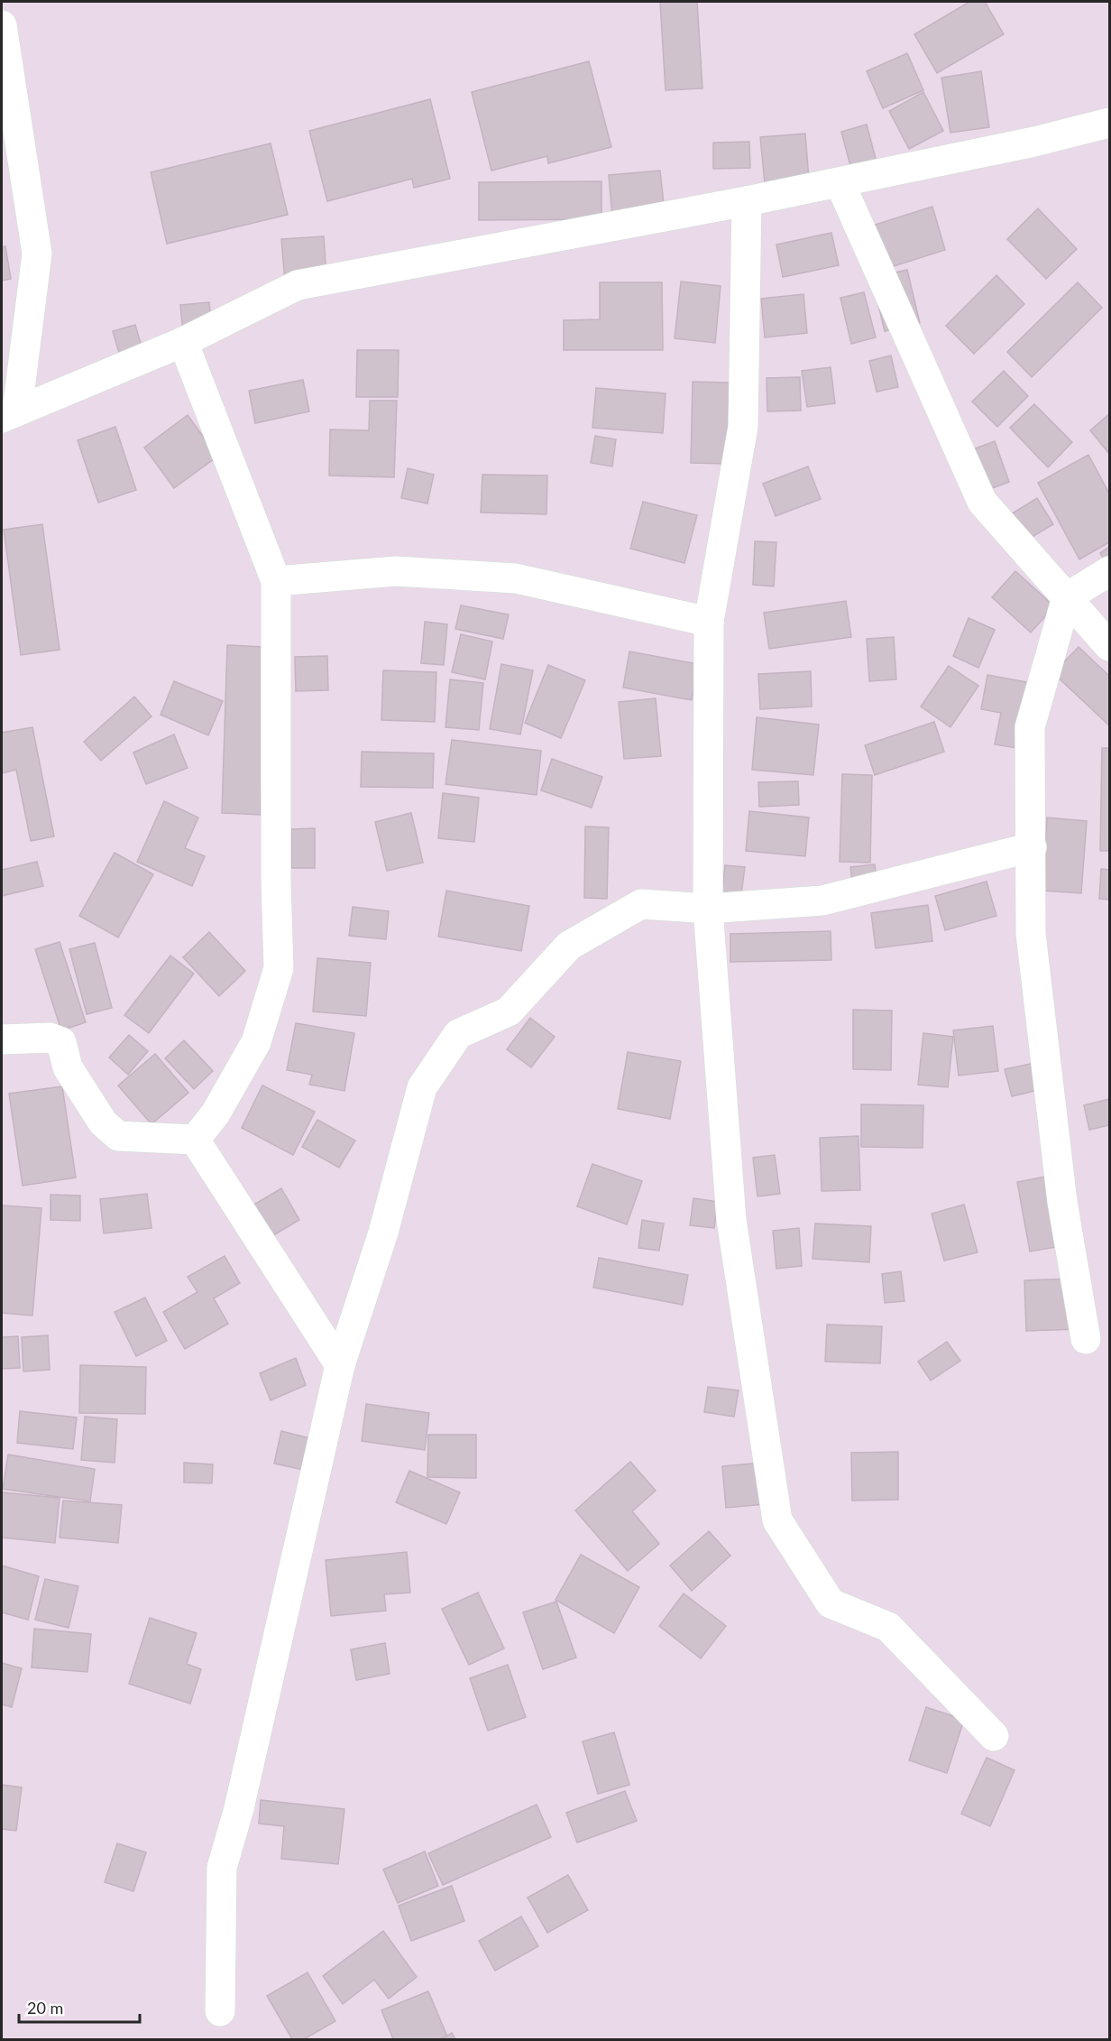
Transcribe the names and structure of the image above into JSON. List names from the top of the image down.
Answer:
{
  "scale_bar": "20 m"
}
